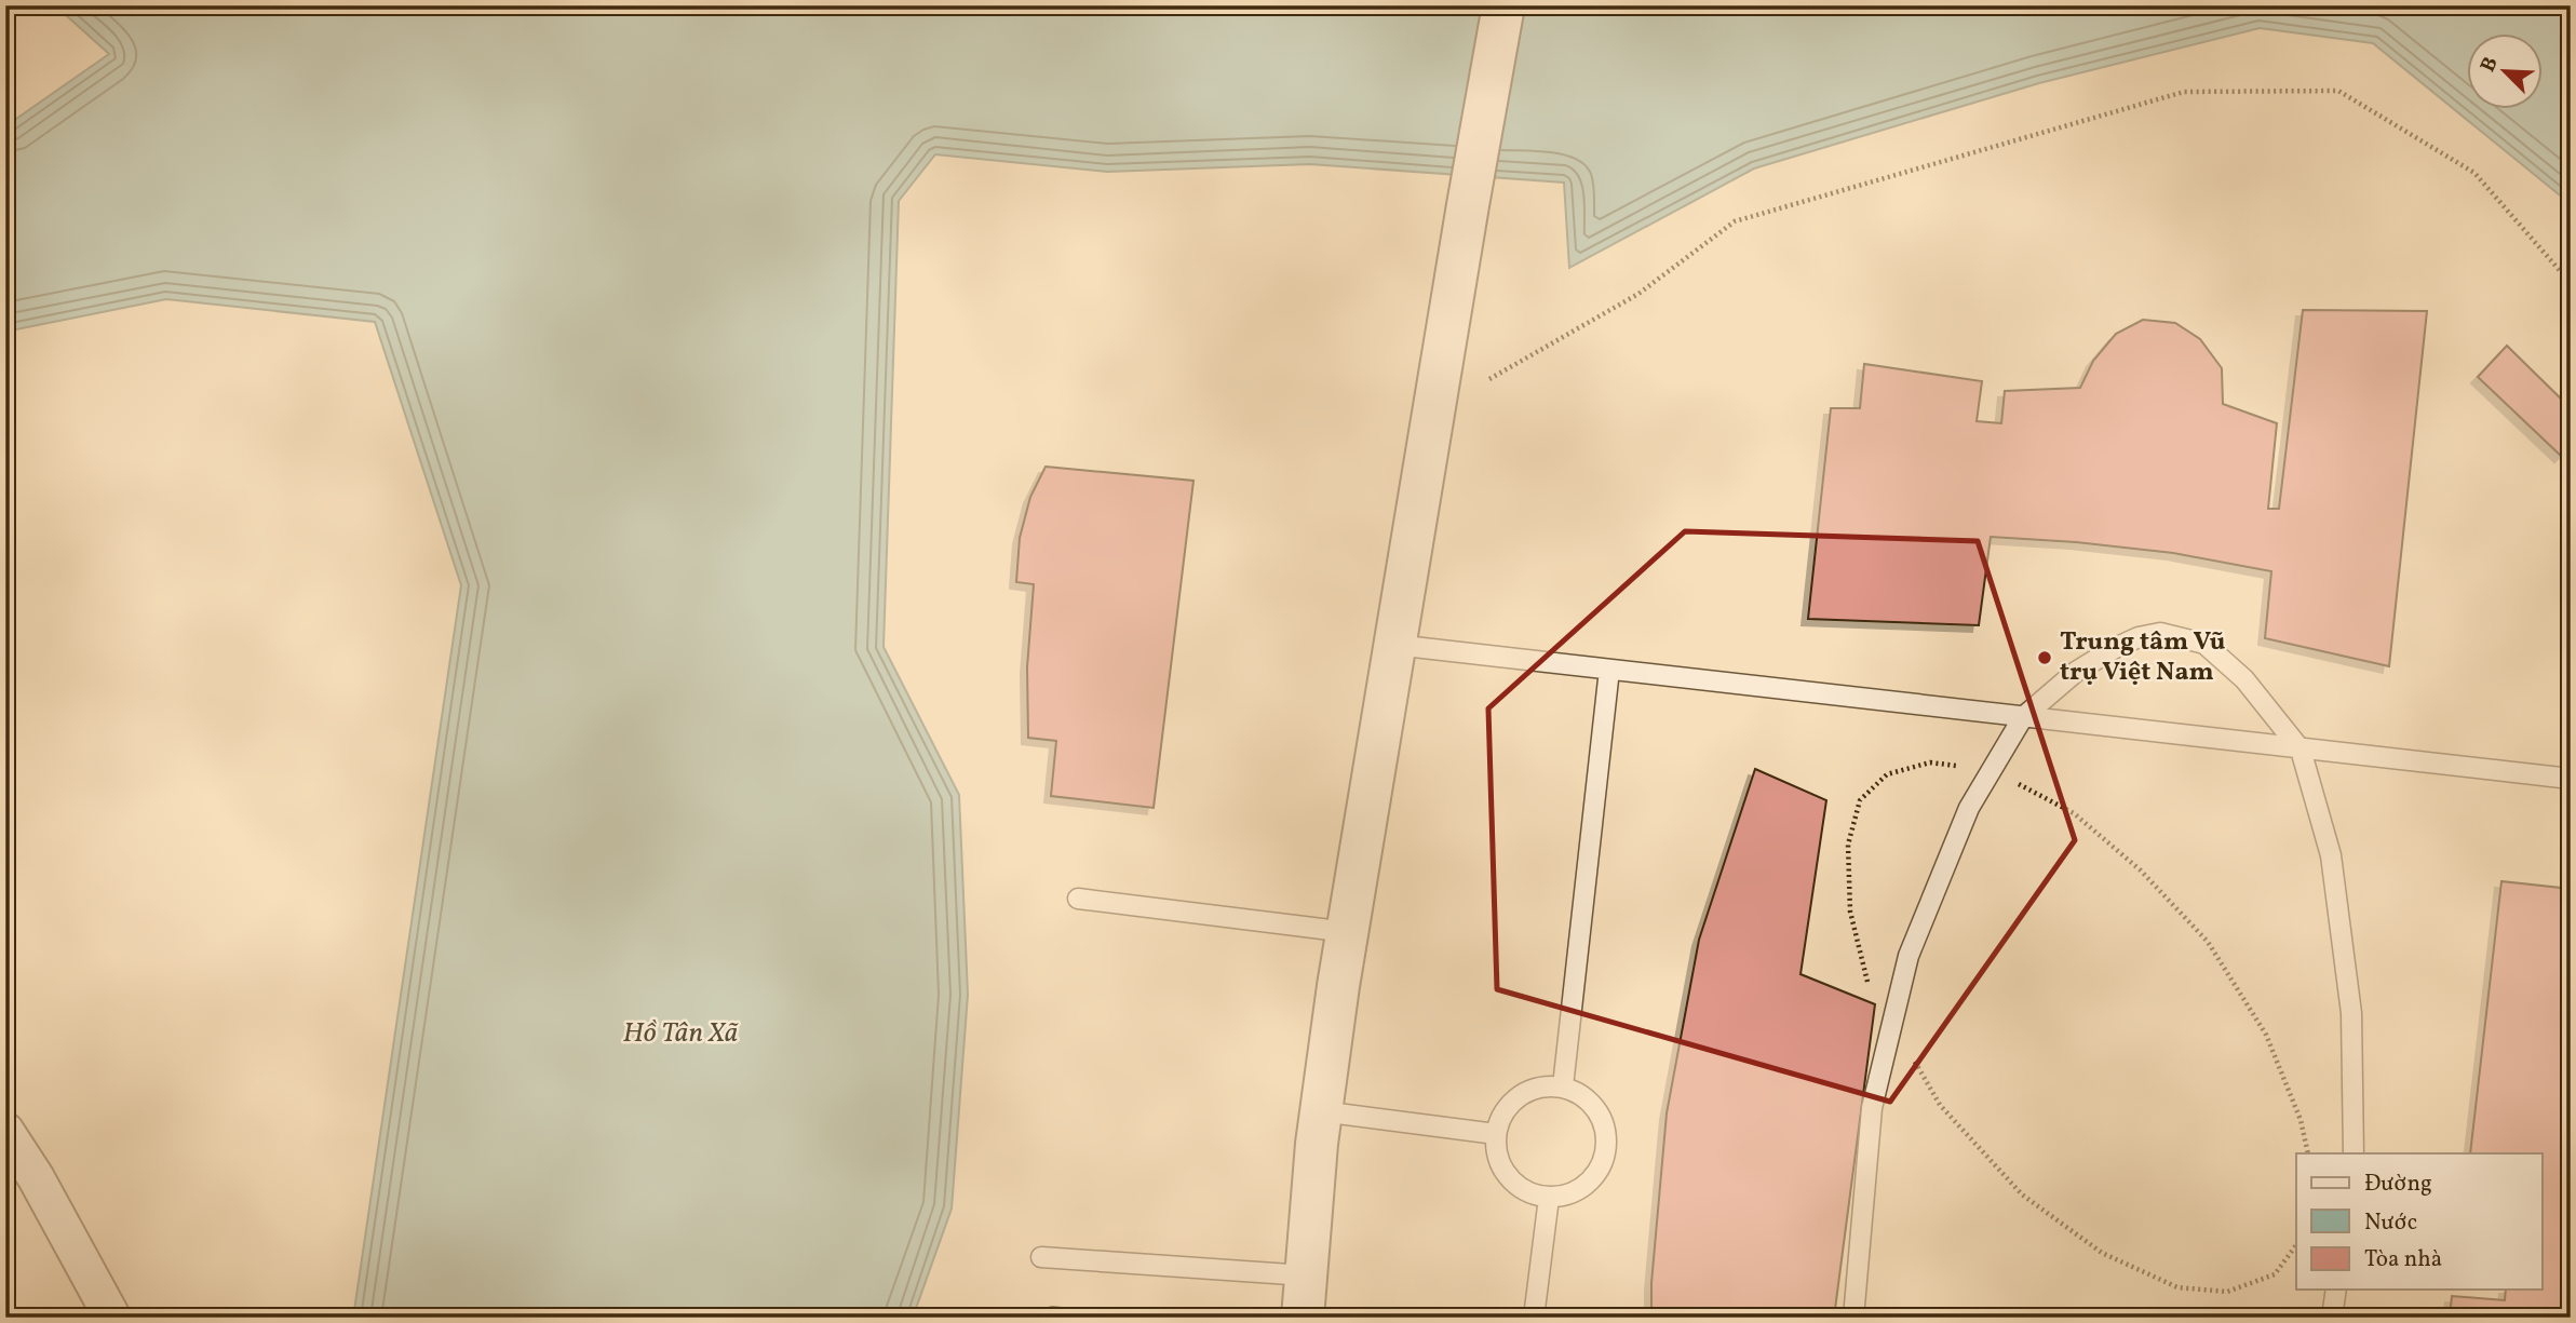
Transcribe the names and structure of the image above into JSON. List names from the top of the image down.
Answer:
{
  "water": ["Hồ Tân Xã"],
  "places": ["Trung tâm Vũ trụ Việt Nam"],
  "legend": ["Đường", "Nước", "Tòa nhà"],
  "north": "top left"
}
